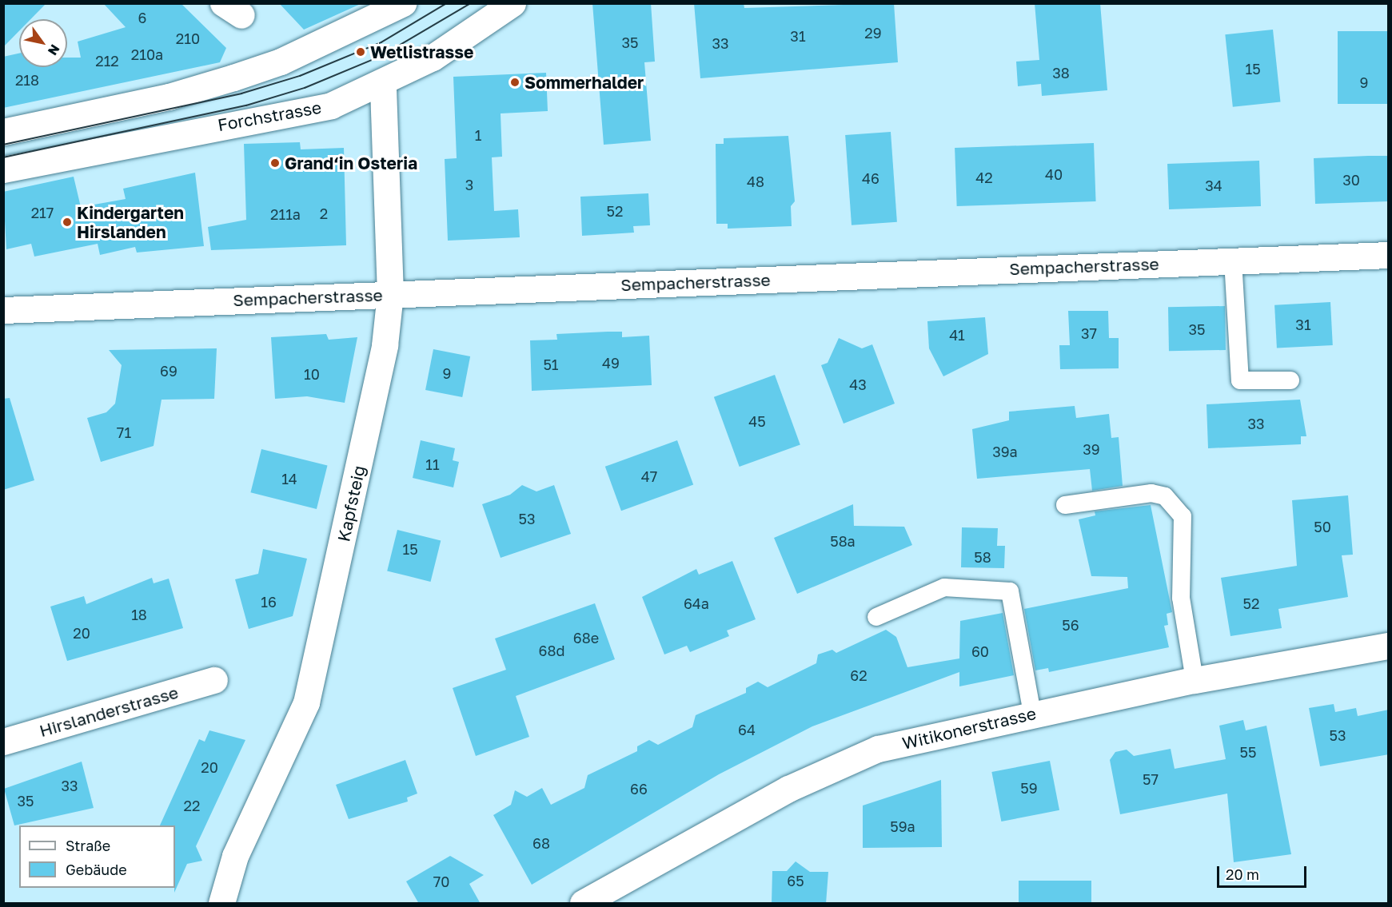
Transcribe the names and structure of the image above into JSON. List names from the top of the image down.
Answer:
{
  "streets": {
    "street": [
      "Forchstrasse",
      "Sempacherstrasse",
      "Kapfsteig",
      "Hirslanderstrasse",
      "Witikonerstrasse"
    ]
  },
  "crossings": [
    ["Forchstrasse", "Kapfsteig"],
    ["Sempacherstrasse", "Kapfsteig"]
  ],
  "places": [
    "Wetlistrasse",
    "Sommerhalder",
    "Grand‘in Osteria",
    "Kindergarten Hirslanden"
  ],
  "house_numbers": [
    "6",
    "29",
    "31",
    "210",
    "35",
    "33",
    "210a",
    "212",
    "15",
    "38",
    "218",
    "9",
    "1",
    "40",
    "42",
    "46",
    "30",
    "48",
    "3",
    "34",
    "52",
    "217",
    "2",
    "211a",
    "31",
    "35",
    "37",
    "41",
    "49",
    "51",
    "69",
    "9",
    "10",
    "43",
    "45",
    "33",
    "71",
    "39",
    "39a",
    "11",
    "47",
    "14",
    "53",
    "50",
    "58a",
    "15",
    "58",
    "16",
    "64a",
    "52",
    "18",
    "56",
    "20",
    "68e",
    "68d",
    "60",
    "62",
    "64",
    "53",
    "55",
    "20",
    "57",
    "33",
    "59",
    "66",
    "35",
    "22",
    "59a",
    "68",
    "65",
    "70"
  ],
  "legend": ["Straße", "Gebäude"],
  "scale_bar": "20 m",
  "north": "bottom right"
}
